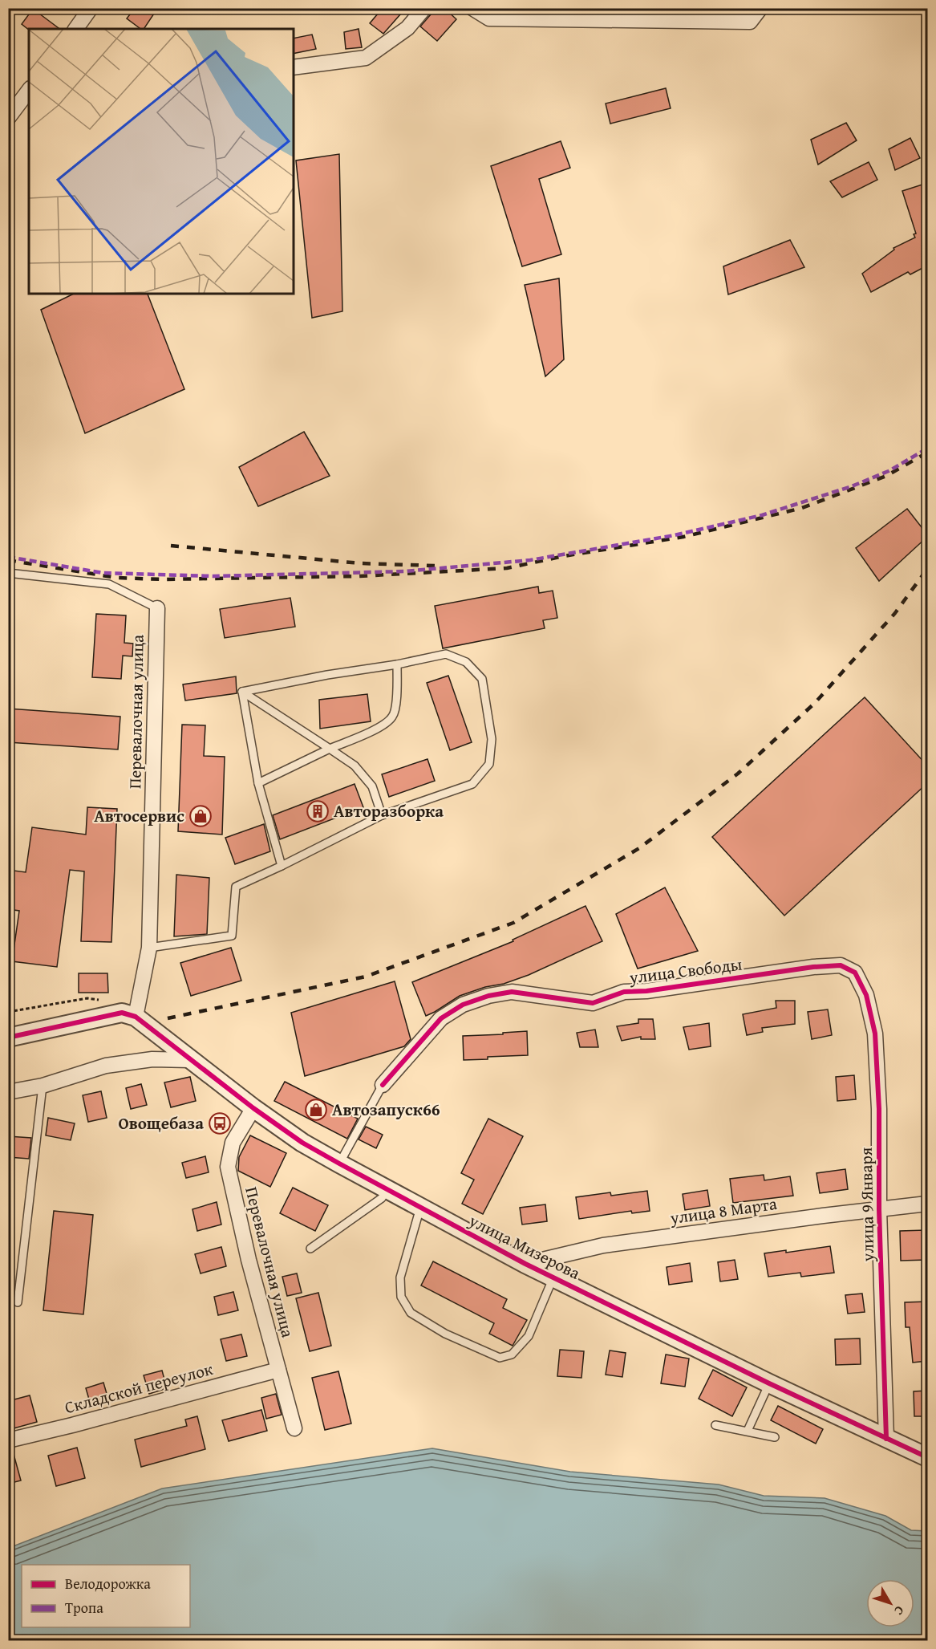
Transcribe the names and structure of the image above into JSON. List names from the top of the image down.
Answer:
{
  "streets": {
    "street": [
      "Перевалочная улица",
      "улица Свободы",
      "улица 9 Января",
      "улица 8 Марта",
      "улица Мизерова",
      "Складской переулок"
    ]
  },
  "crossings": [
    ["Перевалочная улица", "улица Мизерова"],
    ["Перевалочная улица", "Складской переулок"],
    ["улица Свободы", "улица 9 Января"],
    ["улица 9 Января", "улица 8 Марта"],
    ["улица 9 Января", "улица Мизерова"],
    ["улица 8 Марта", "улица Мизерова"]
  ],
  "places": {
    "building": ["Авторазборка"],
    "shop": ["Автосервис", "Автозапуск66"],
    "bus stop": ["Овощебаза"]
  },
  "legend": ["Велодорожка", "Тропа"],
  "north": "bottom right"
}
